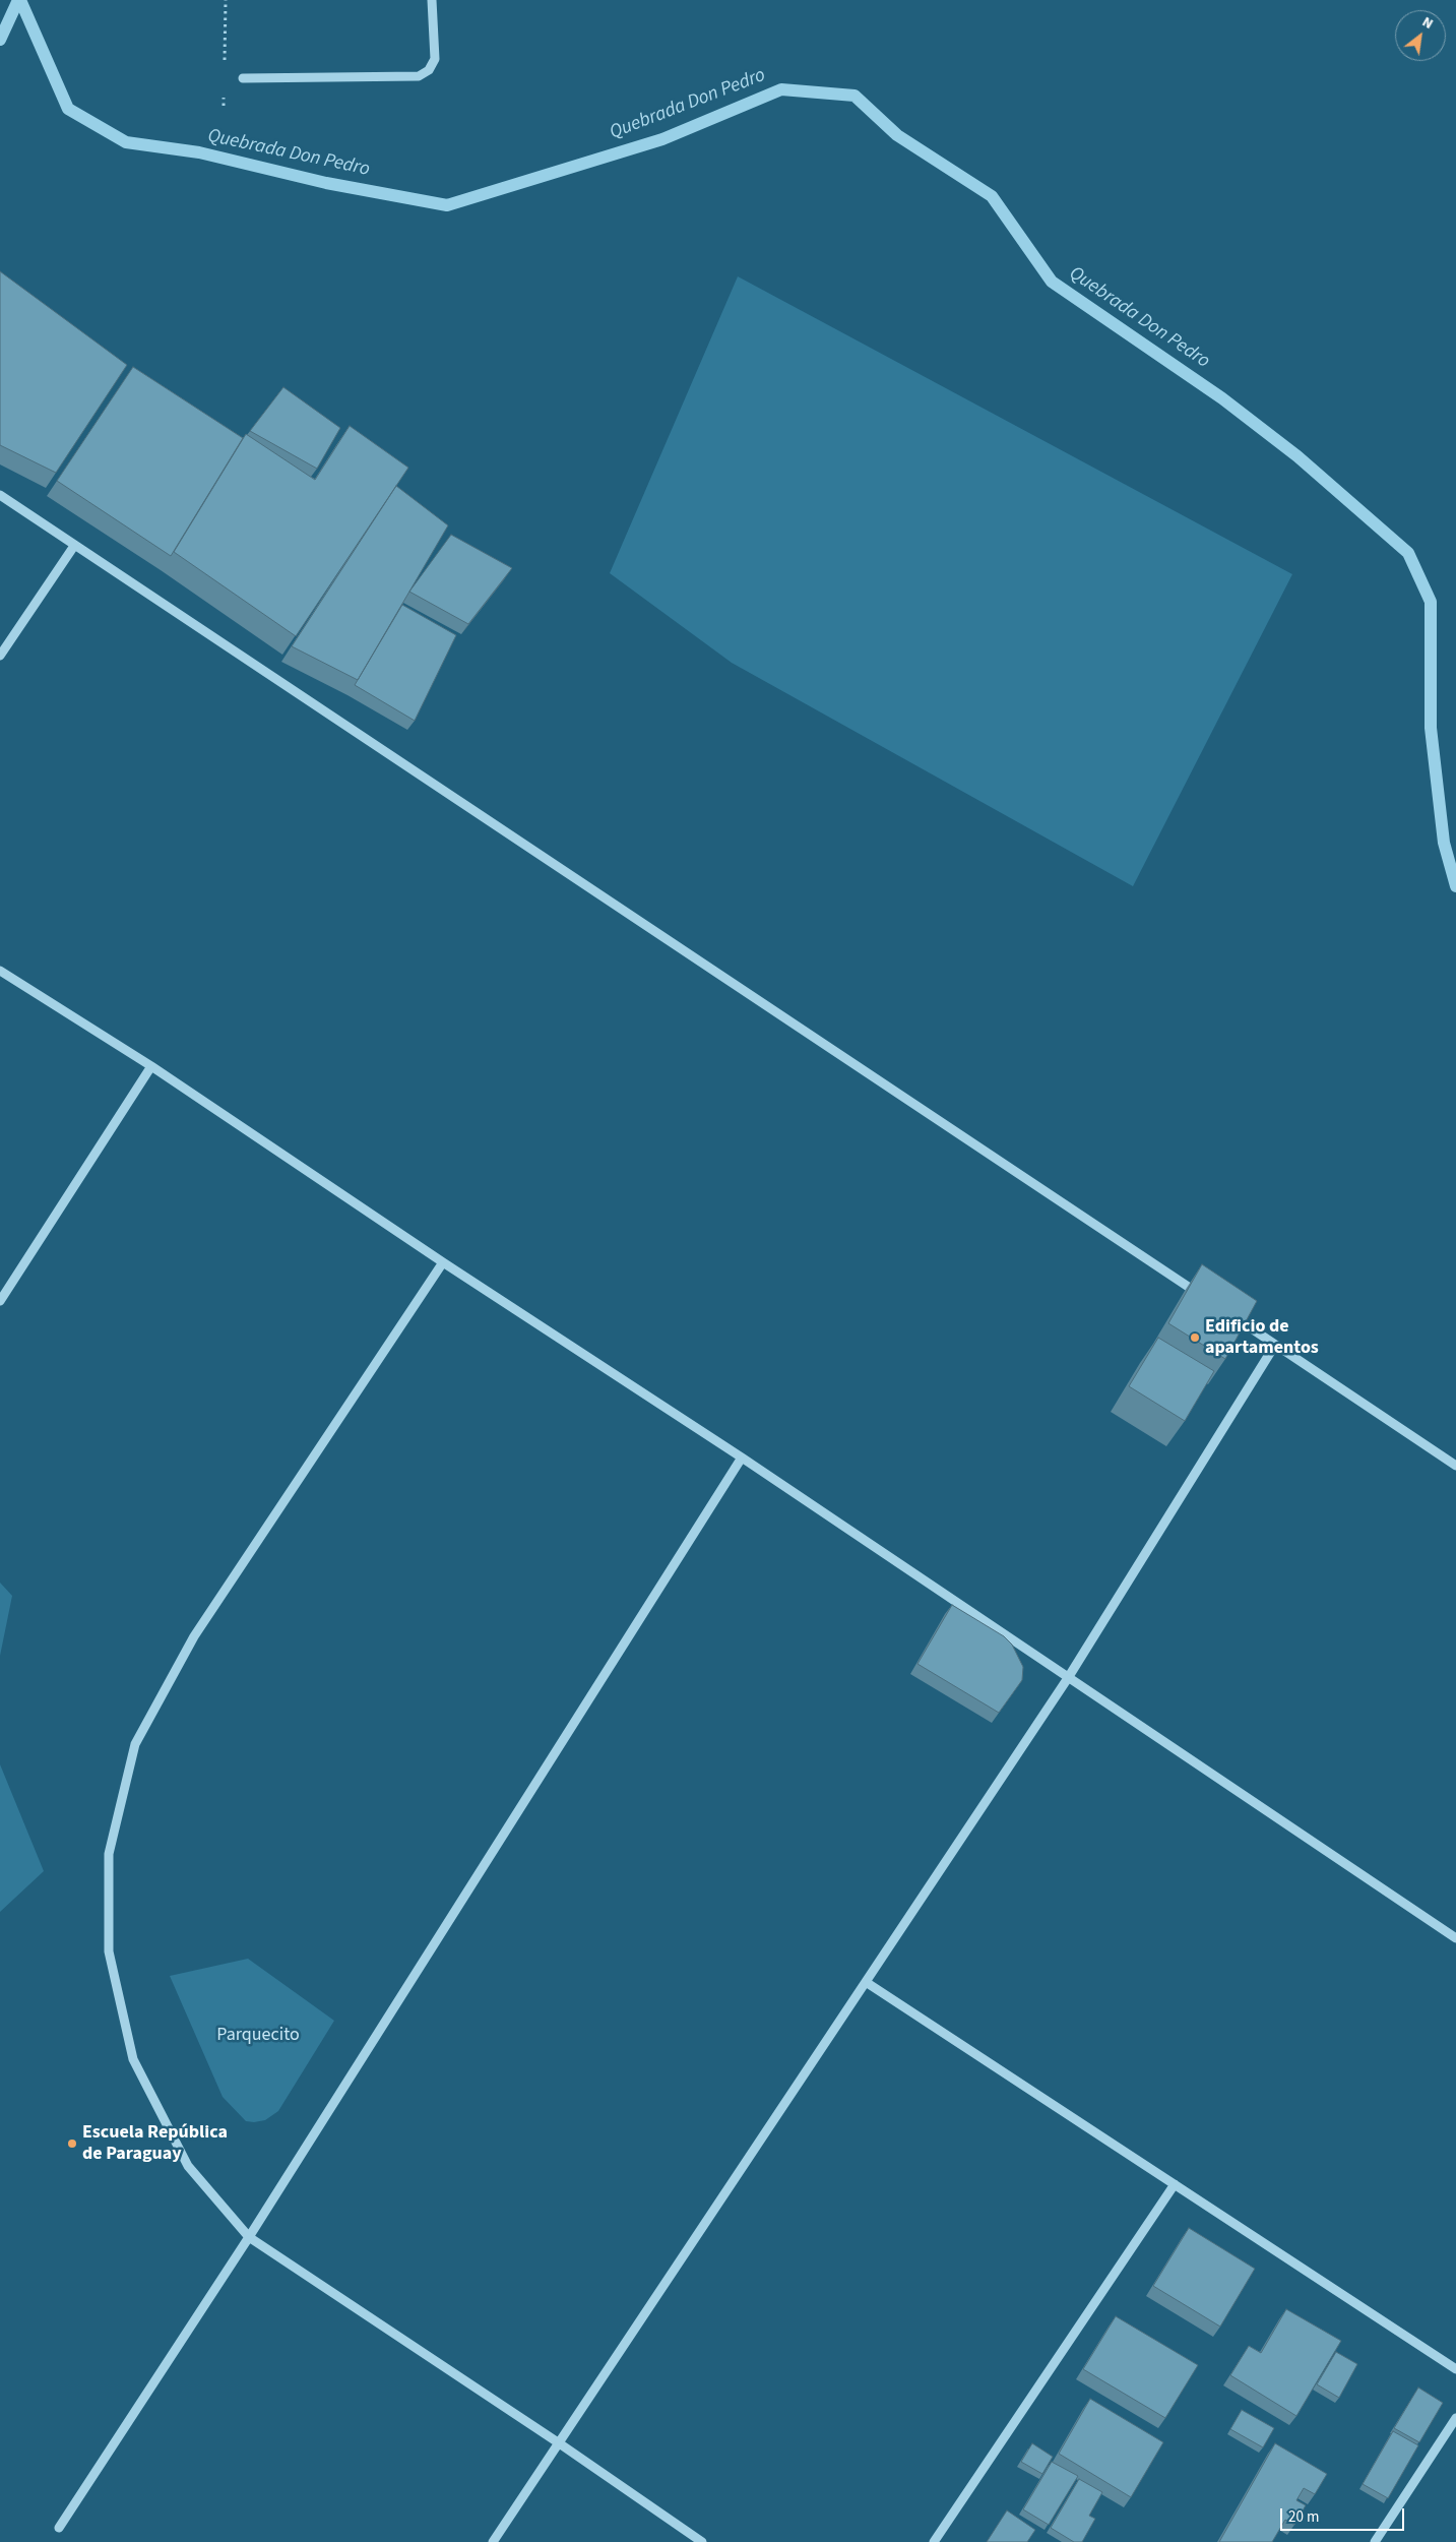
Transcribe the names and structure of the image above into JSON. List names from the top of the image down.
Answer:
{
  "water": ["Quebrada Don Pedro"],
  "parks": ["Parquecito"],
  "places": ["Edificio de apartamentos", "Escuela República de Paraguay"],
  "scale_bar": "20 m",
  "north": "top right"
}
